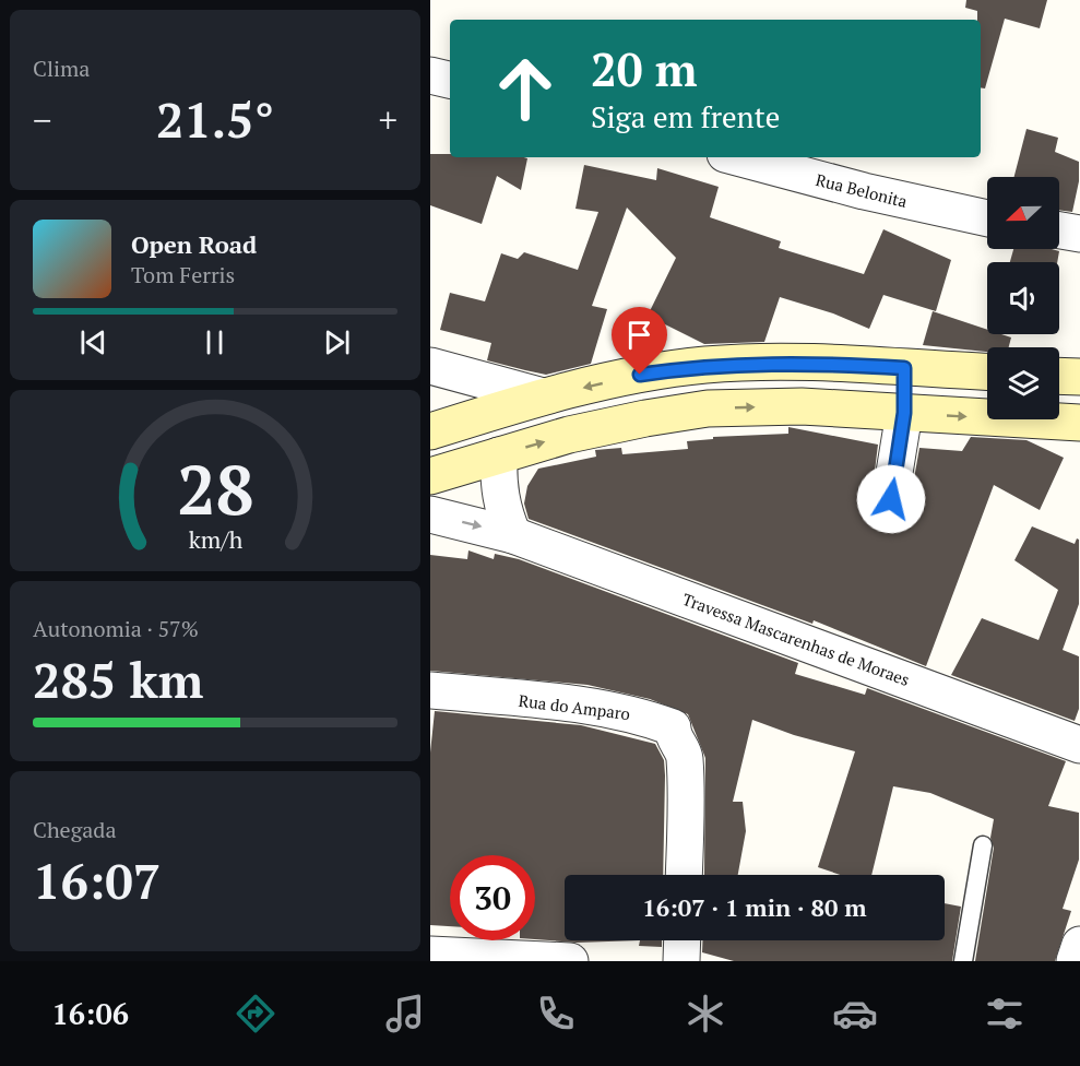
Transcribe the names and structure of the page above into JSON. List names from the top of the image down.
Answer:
{
  "streets": {
    "street": ["Rua Belonita", "Travessa Mascarenhas de Moraes", "Rua do Amparo"]
  },
  "north": "left",
  "page": {
    "tile": [
      "Clima",
      ["Autonomia · 57%", "285 km"],
      ["Chegada", "16:07"]
    ],
    "turn": ["20 m", "Siga em frente"],
    "heat": ["−", "21.5°", "+"],
    "song": ["Open Road", "Tom Ferris"],
    "limit": "30",
    "trip": "16:07 · 1 min · 80 m",
    "tabs": "16:06",
    "gauge": ["28", "km/h"]
  }
}
